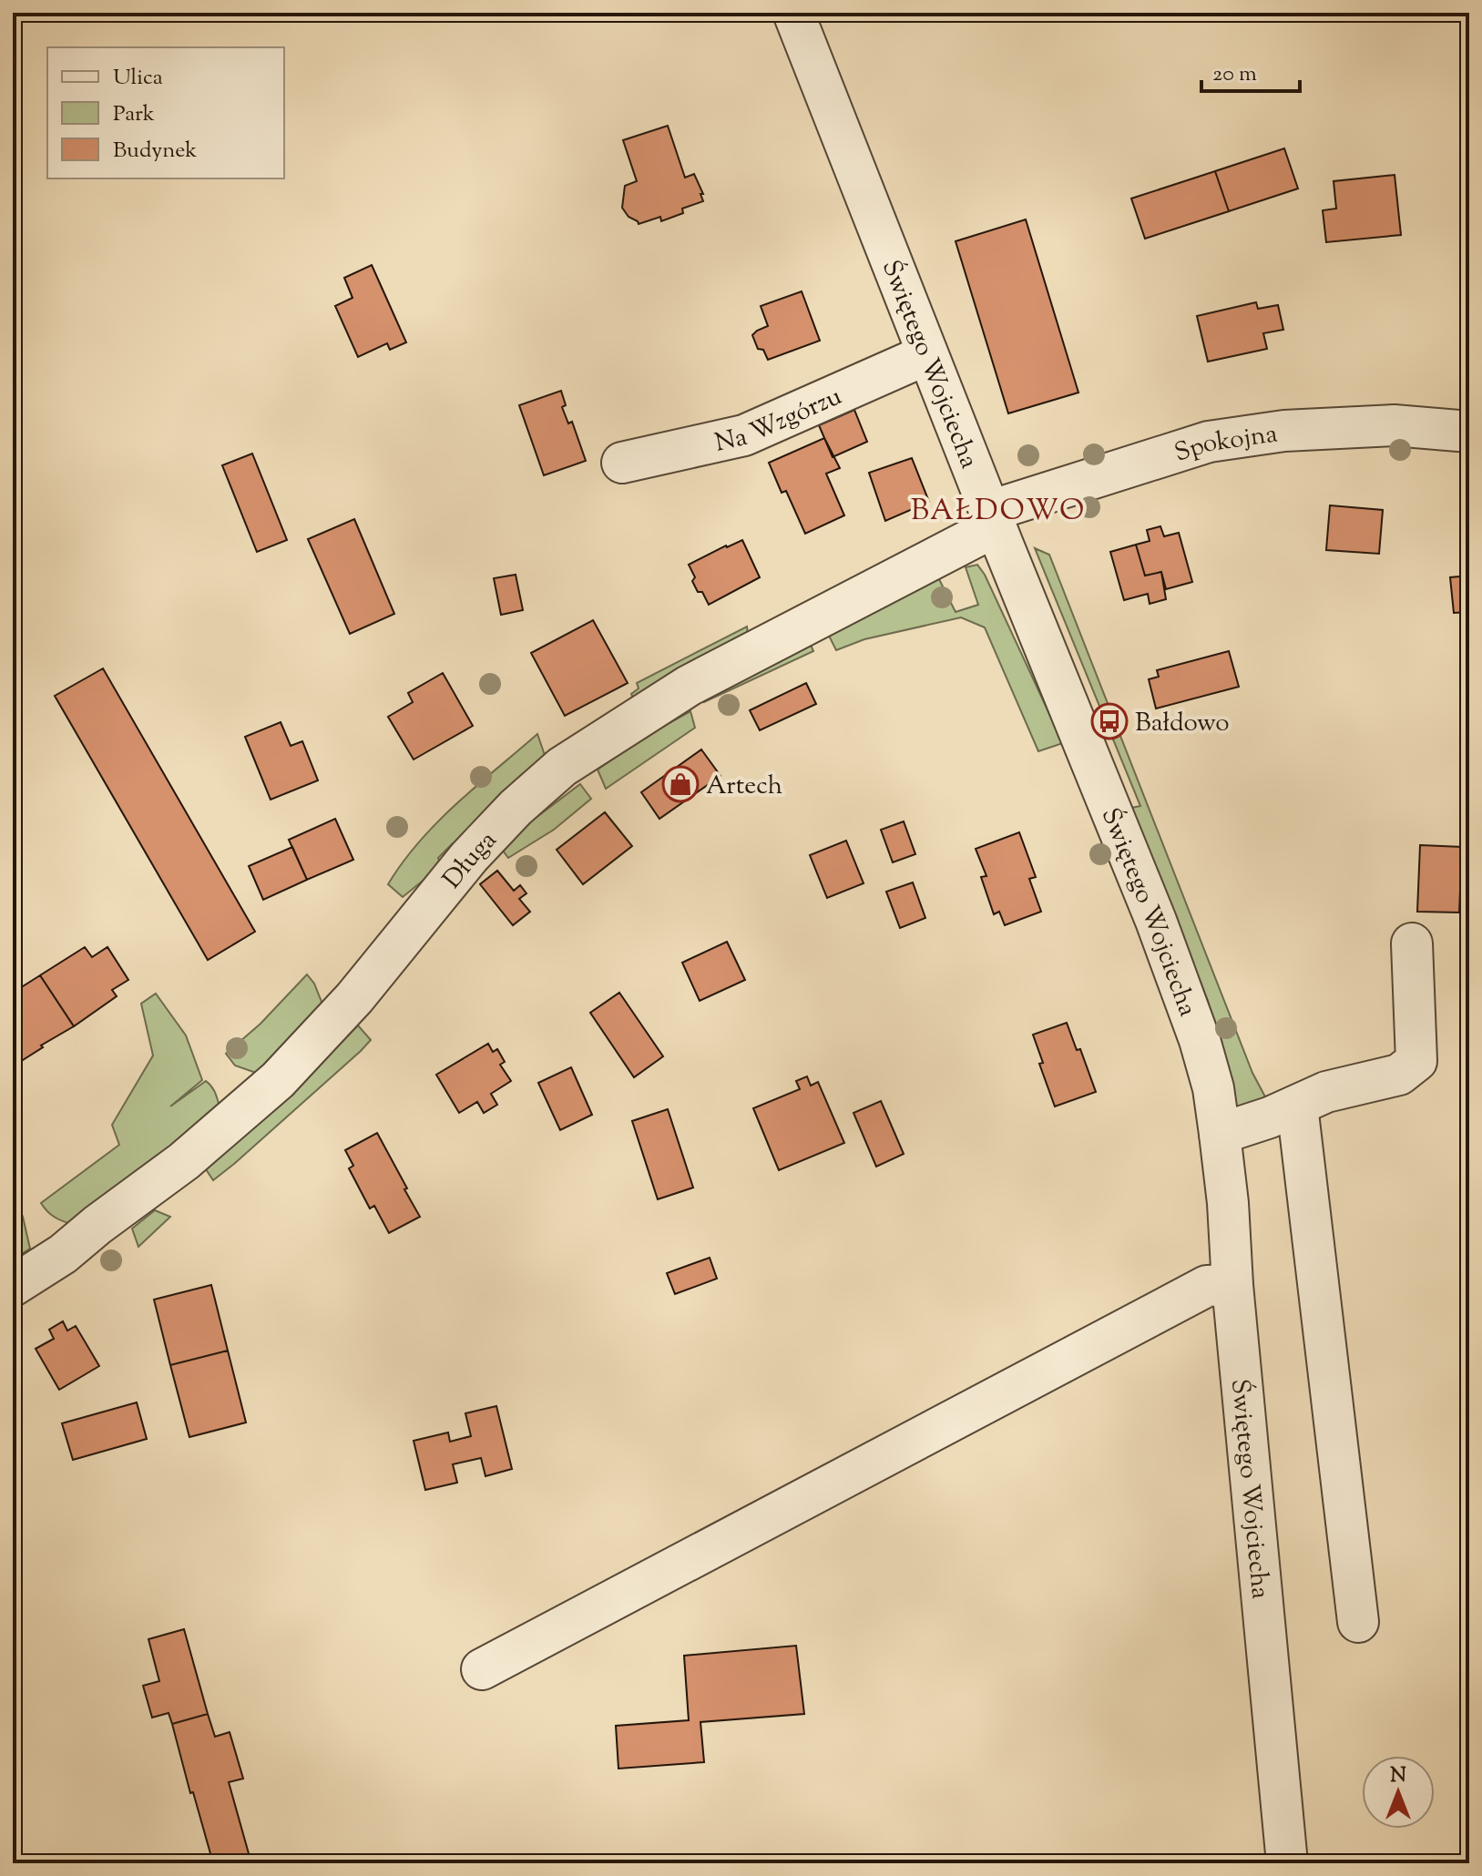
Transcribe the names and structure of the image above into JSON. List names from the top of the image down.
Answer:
{
  "streets": {
    "street": [
      "Świętego Wojciecha",
      "Na Wzgórzu",
      "Spokojna",
      "Długa"
    ]
  },
  "crossings": [
    ["Świętego Wojciecha", "Na Wzgórzu"],
    ["Świętego Wojciecha", "Spokojna"],
    ["Świętego Wojciecha", "Długa"],
    ["Spokojna", "Długa"]
  ],
  "districts": ["BAŁDOWO"],
  "places": {
    "bus stop": ["Bałdowo"],
    "shop": ["Artech"]
  },
  "legend": ["Ulica", "Park", "Budynek"],
  "scale_bar": "20 m",
  "north": "top"
}
